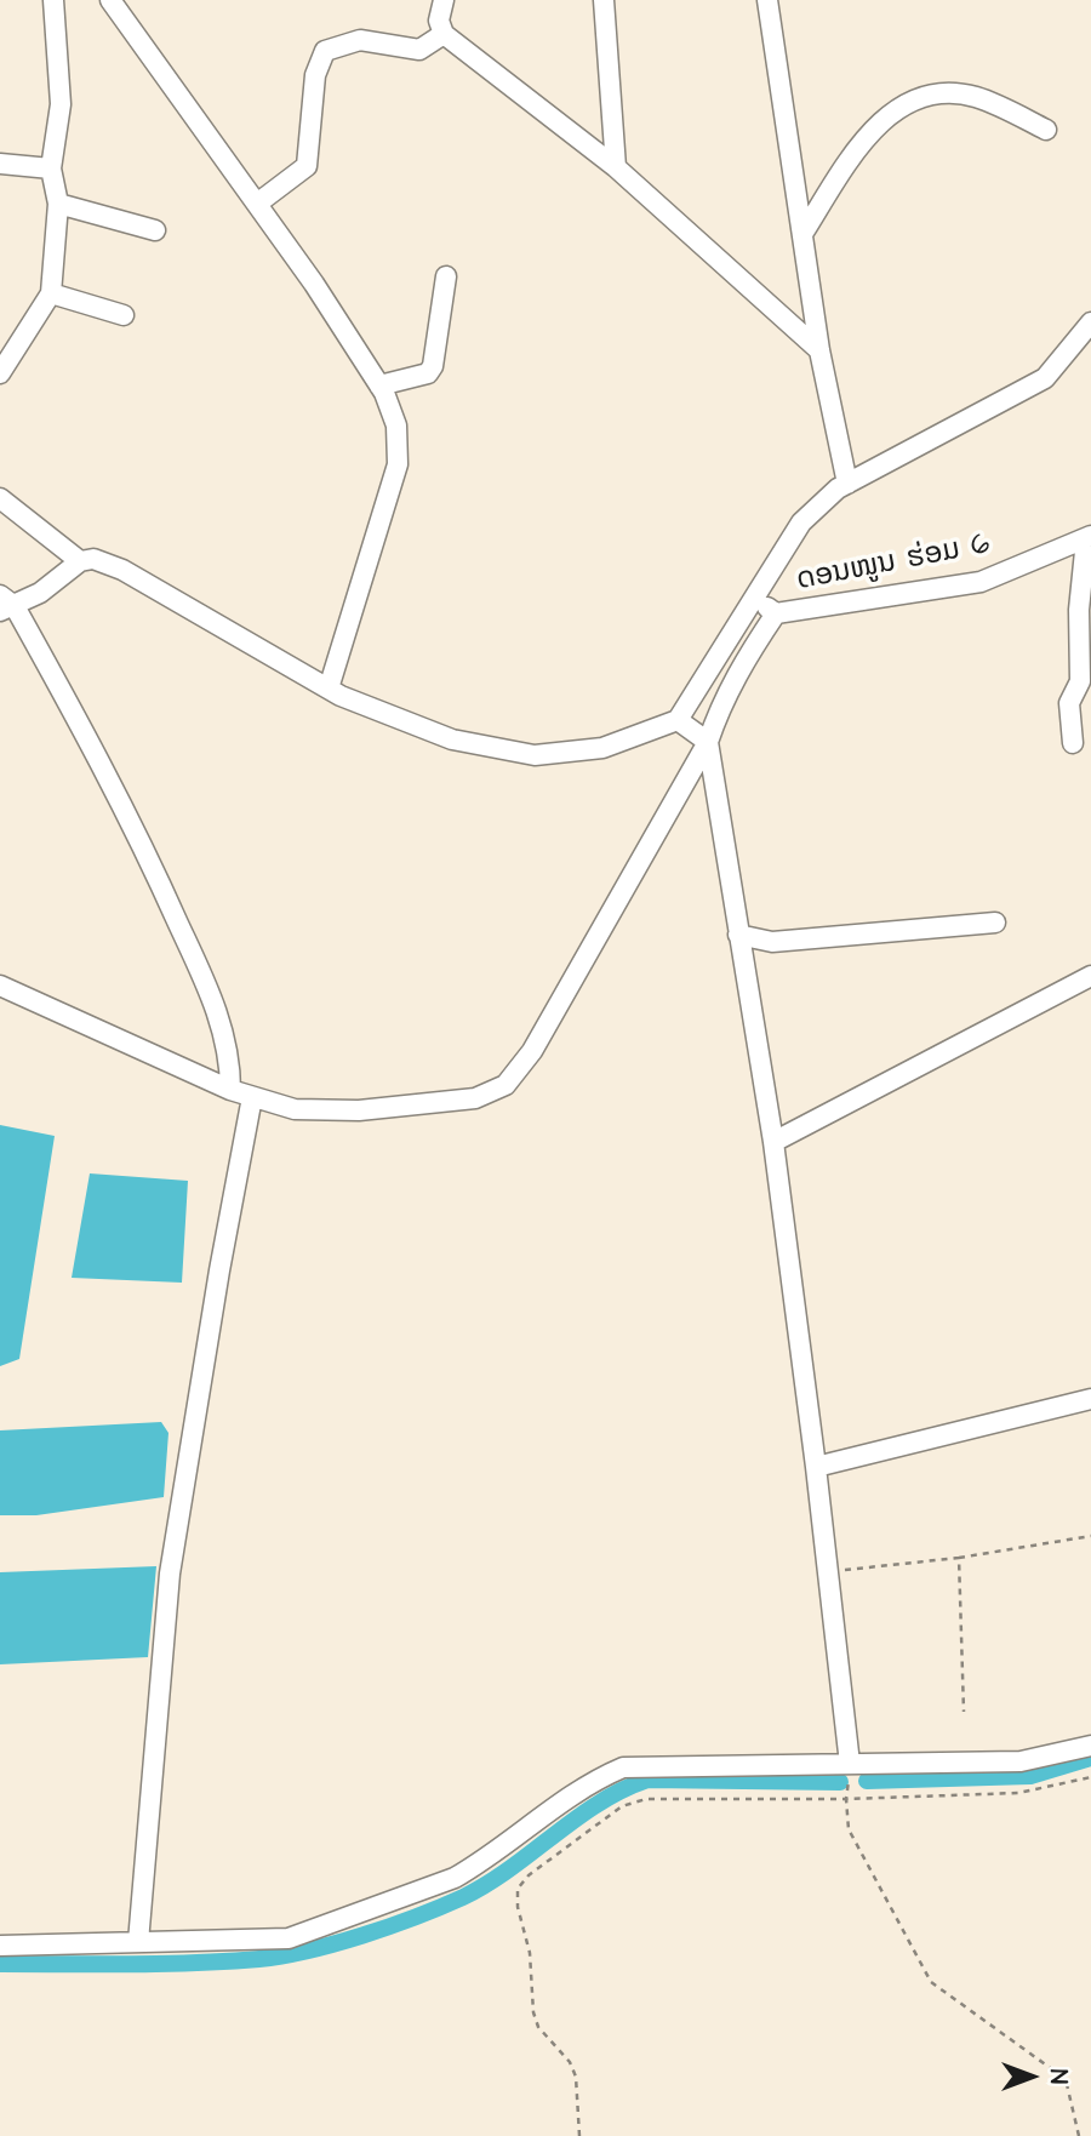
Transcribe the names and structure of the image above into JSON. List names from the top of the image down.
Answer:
{
  "streets": {
    "street": ["ດອນໜູນ ຮ່ອມ 6"]
  },
  "north": "right"
}
